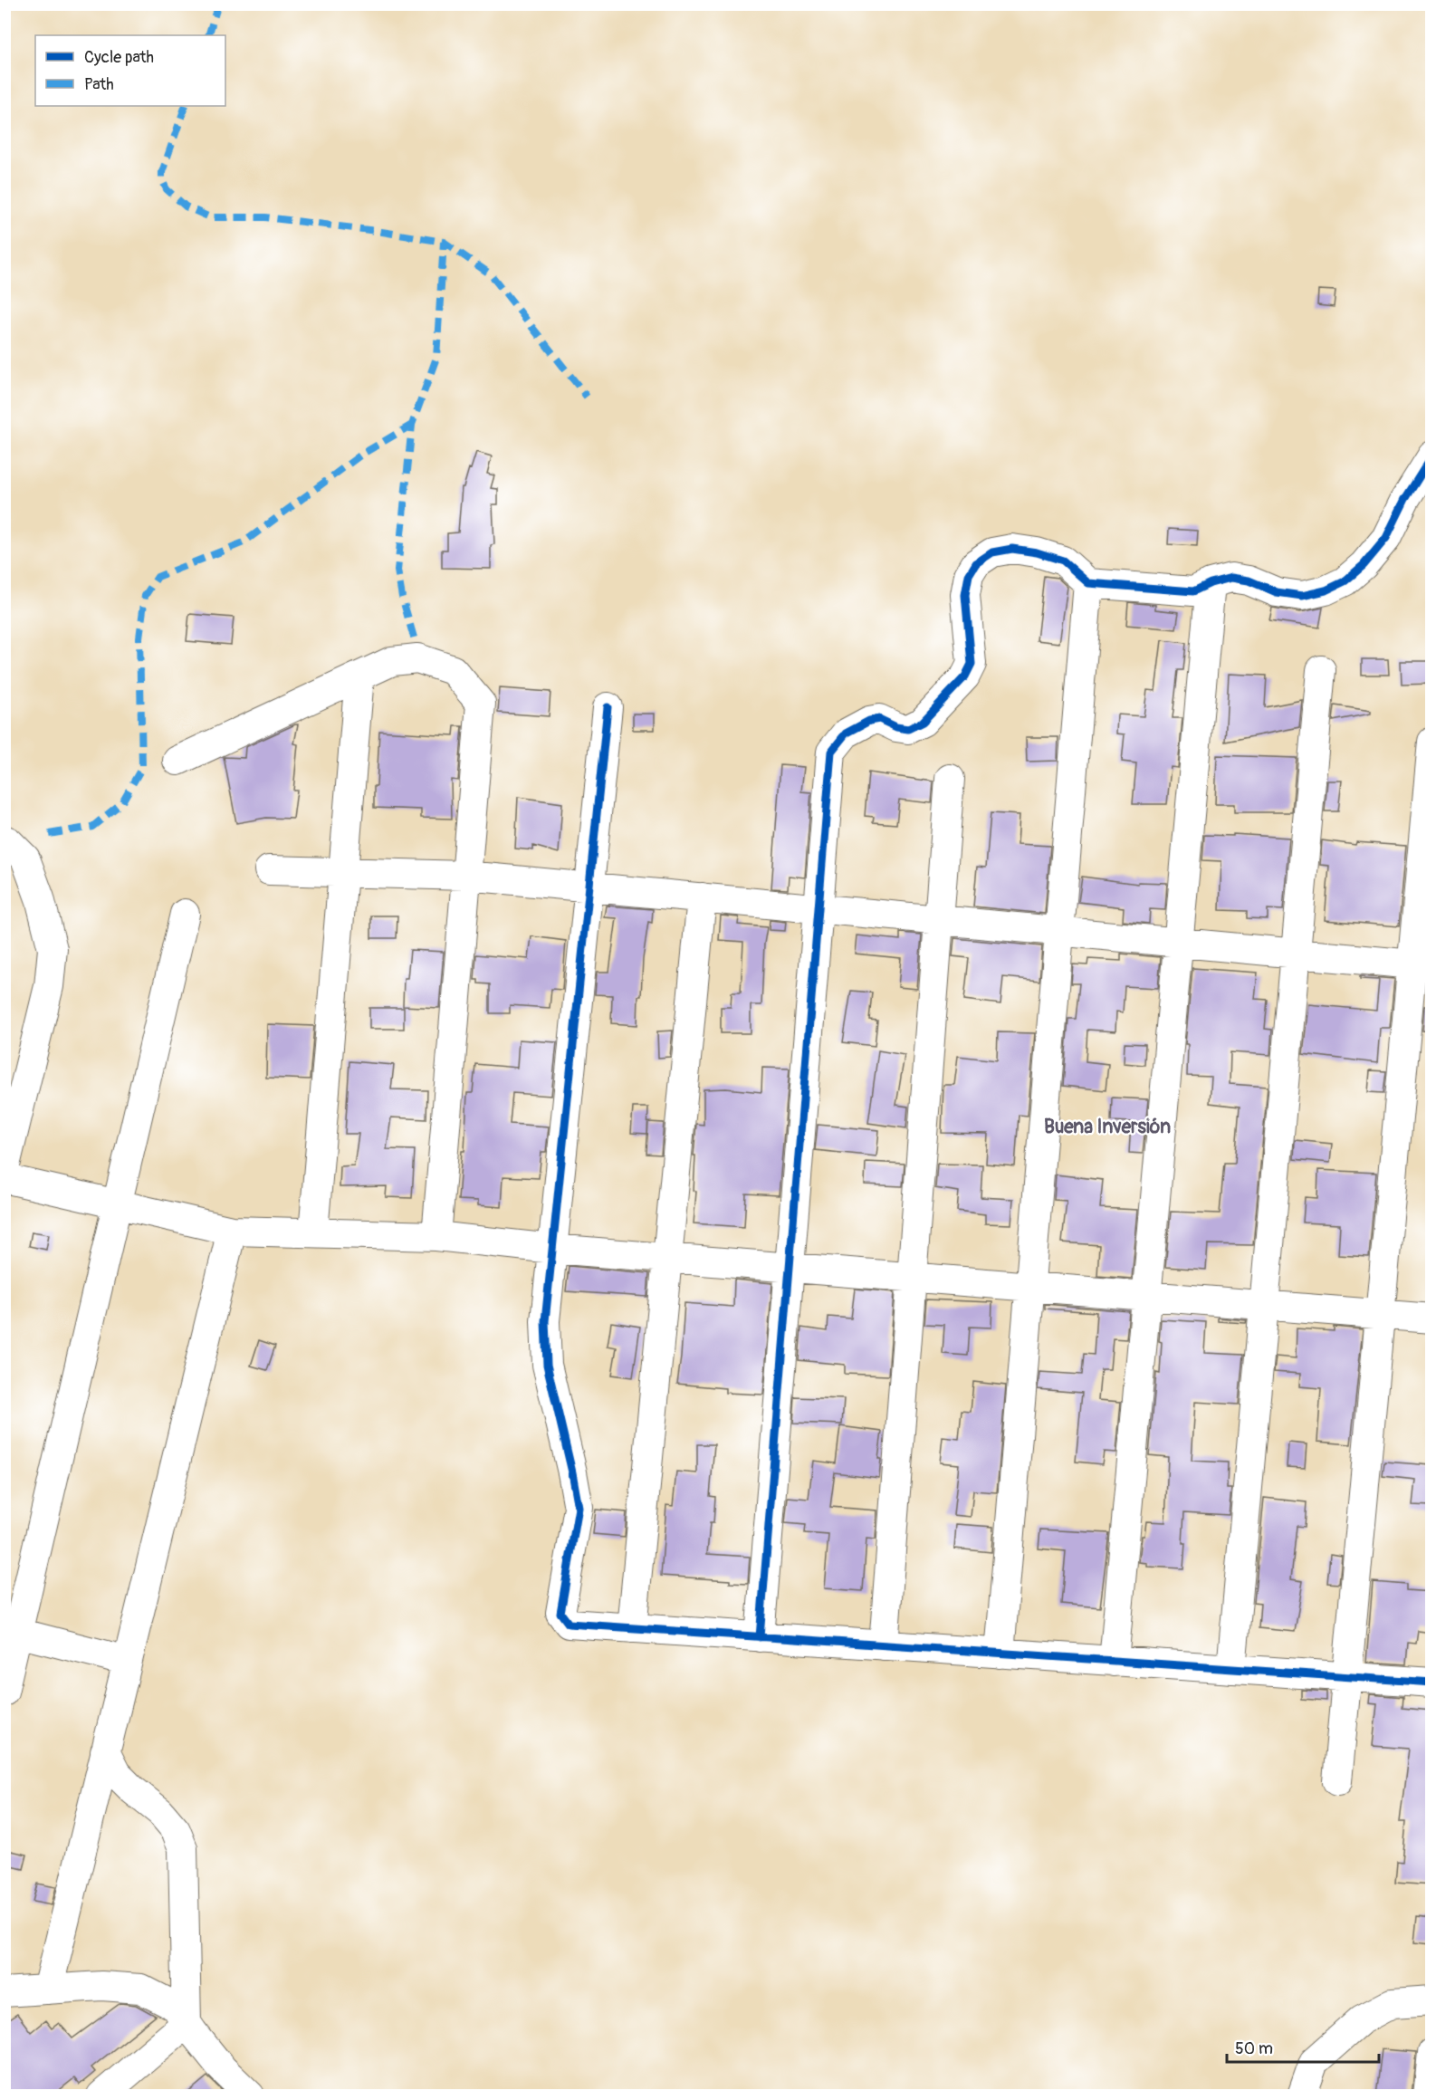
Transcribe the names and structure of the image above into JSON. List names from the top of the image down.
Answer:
{
  "districts": ["Buena Inversión"],
  "legend": ["Cycle path", "Path"],
  "scale_bar": "50 m"
}
